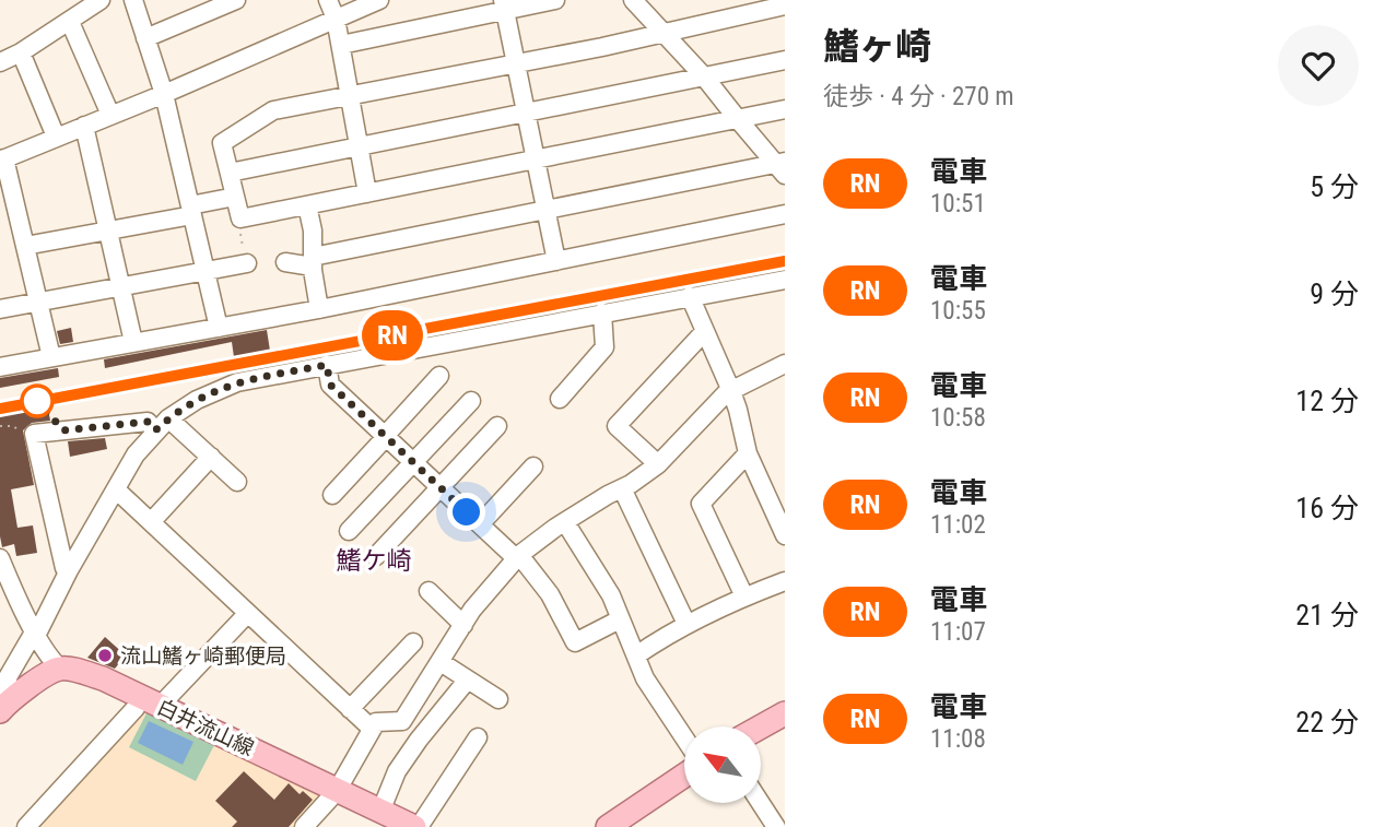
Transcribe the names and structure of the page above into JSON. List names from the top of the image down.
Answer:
{
  "streets": {
    "main road": ["白井流山線"]
  },
  "districts": ["鰭ケ崎"],
  "places": ["流山鰭ヶ崎郵便局"],
  "north": "top left",
  "page": {
    "on_map": "RN",
    "heading": ["鰭ヶ崎", "徒歩 · 4 分 · 270 m"],
    "list": [
      {
        "mark": "RN",
        "name": "電車",
        "note": "10:51",
        "value": "5 分"
      },
      {
        "mark": "RN",
        "name": "電車",
        "note": "10:55",
        "value": "9 分"
      },
      {
        "mark": "RN",
        "name": "電車",
        "note": "10:58",
        "value": "12 分"
      },
      {
        "mark": "RN",
        "name": "電車",
        "note": "11:02",
        "value": "16 分"
      },
      {
        "mark": "RN",
        "name": "電車",
        "note": "11:07",
        "value": "21 分"
      },
      {
        "mark": "RN",
        "name": "電車",
        "note": "11:08",
        "value": "22 分"
      }
    ]
  }
}
